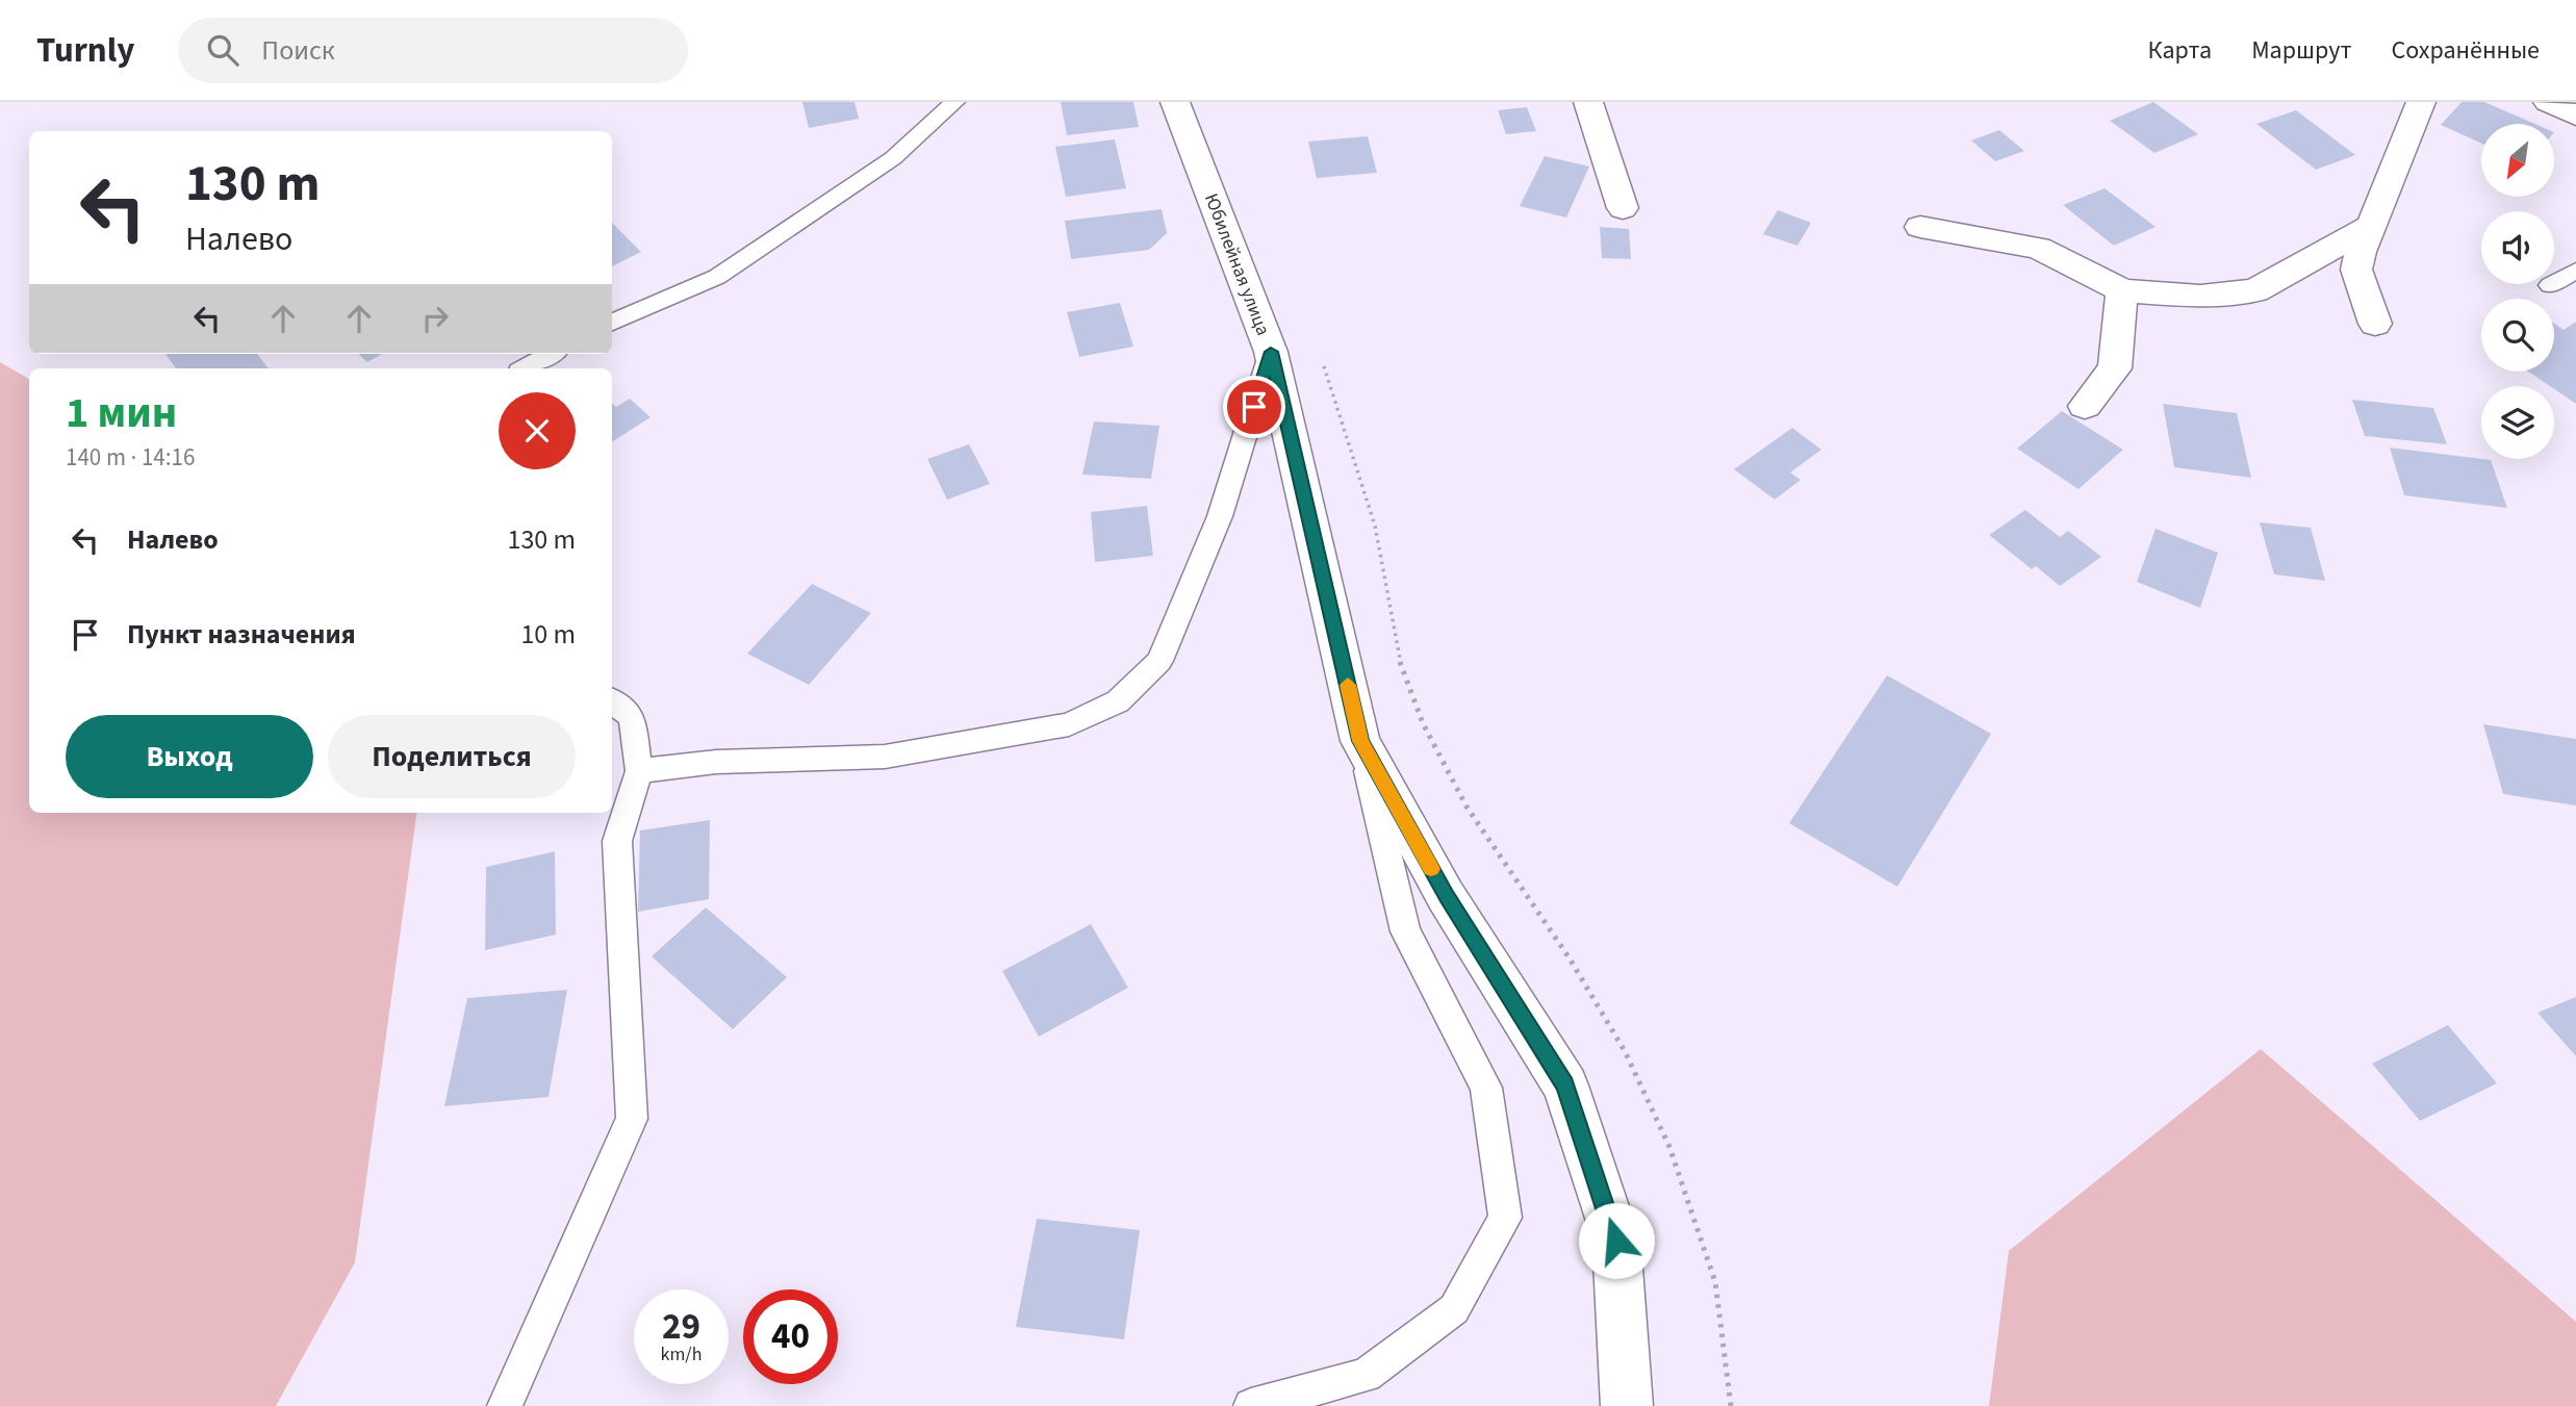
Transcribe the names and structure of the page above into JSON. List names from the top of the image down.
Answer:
{
  "streets": {
    "street": ["Юбилейная улица"]
  },
  "north": "bottom left",
  "page": {
    "header": "Turnly",
    "search": "Поиск",
    "nav": ["Карта", "Маршрут", "Сохранённые"],
    "turn": ["130 m", "Налево"],
    "heading": ["1 мин", "140 m · 14:16"],
    "list": [
      {
        "name": "Налево",
        "value": "130 m"
      },
      {
        "name": "Пункт назначения",
        "value": "10 m"
      }
    ],
    "buttons": ["Выход", "Поделиться"],
    "speed": "29 km/h",
    "limit": "40"
  }
}
